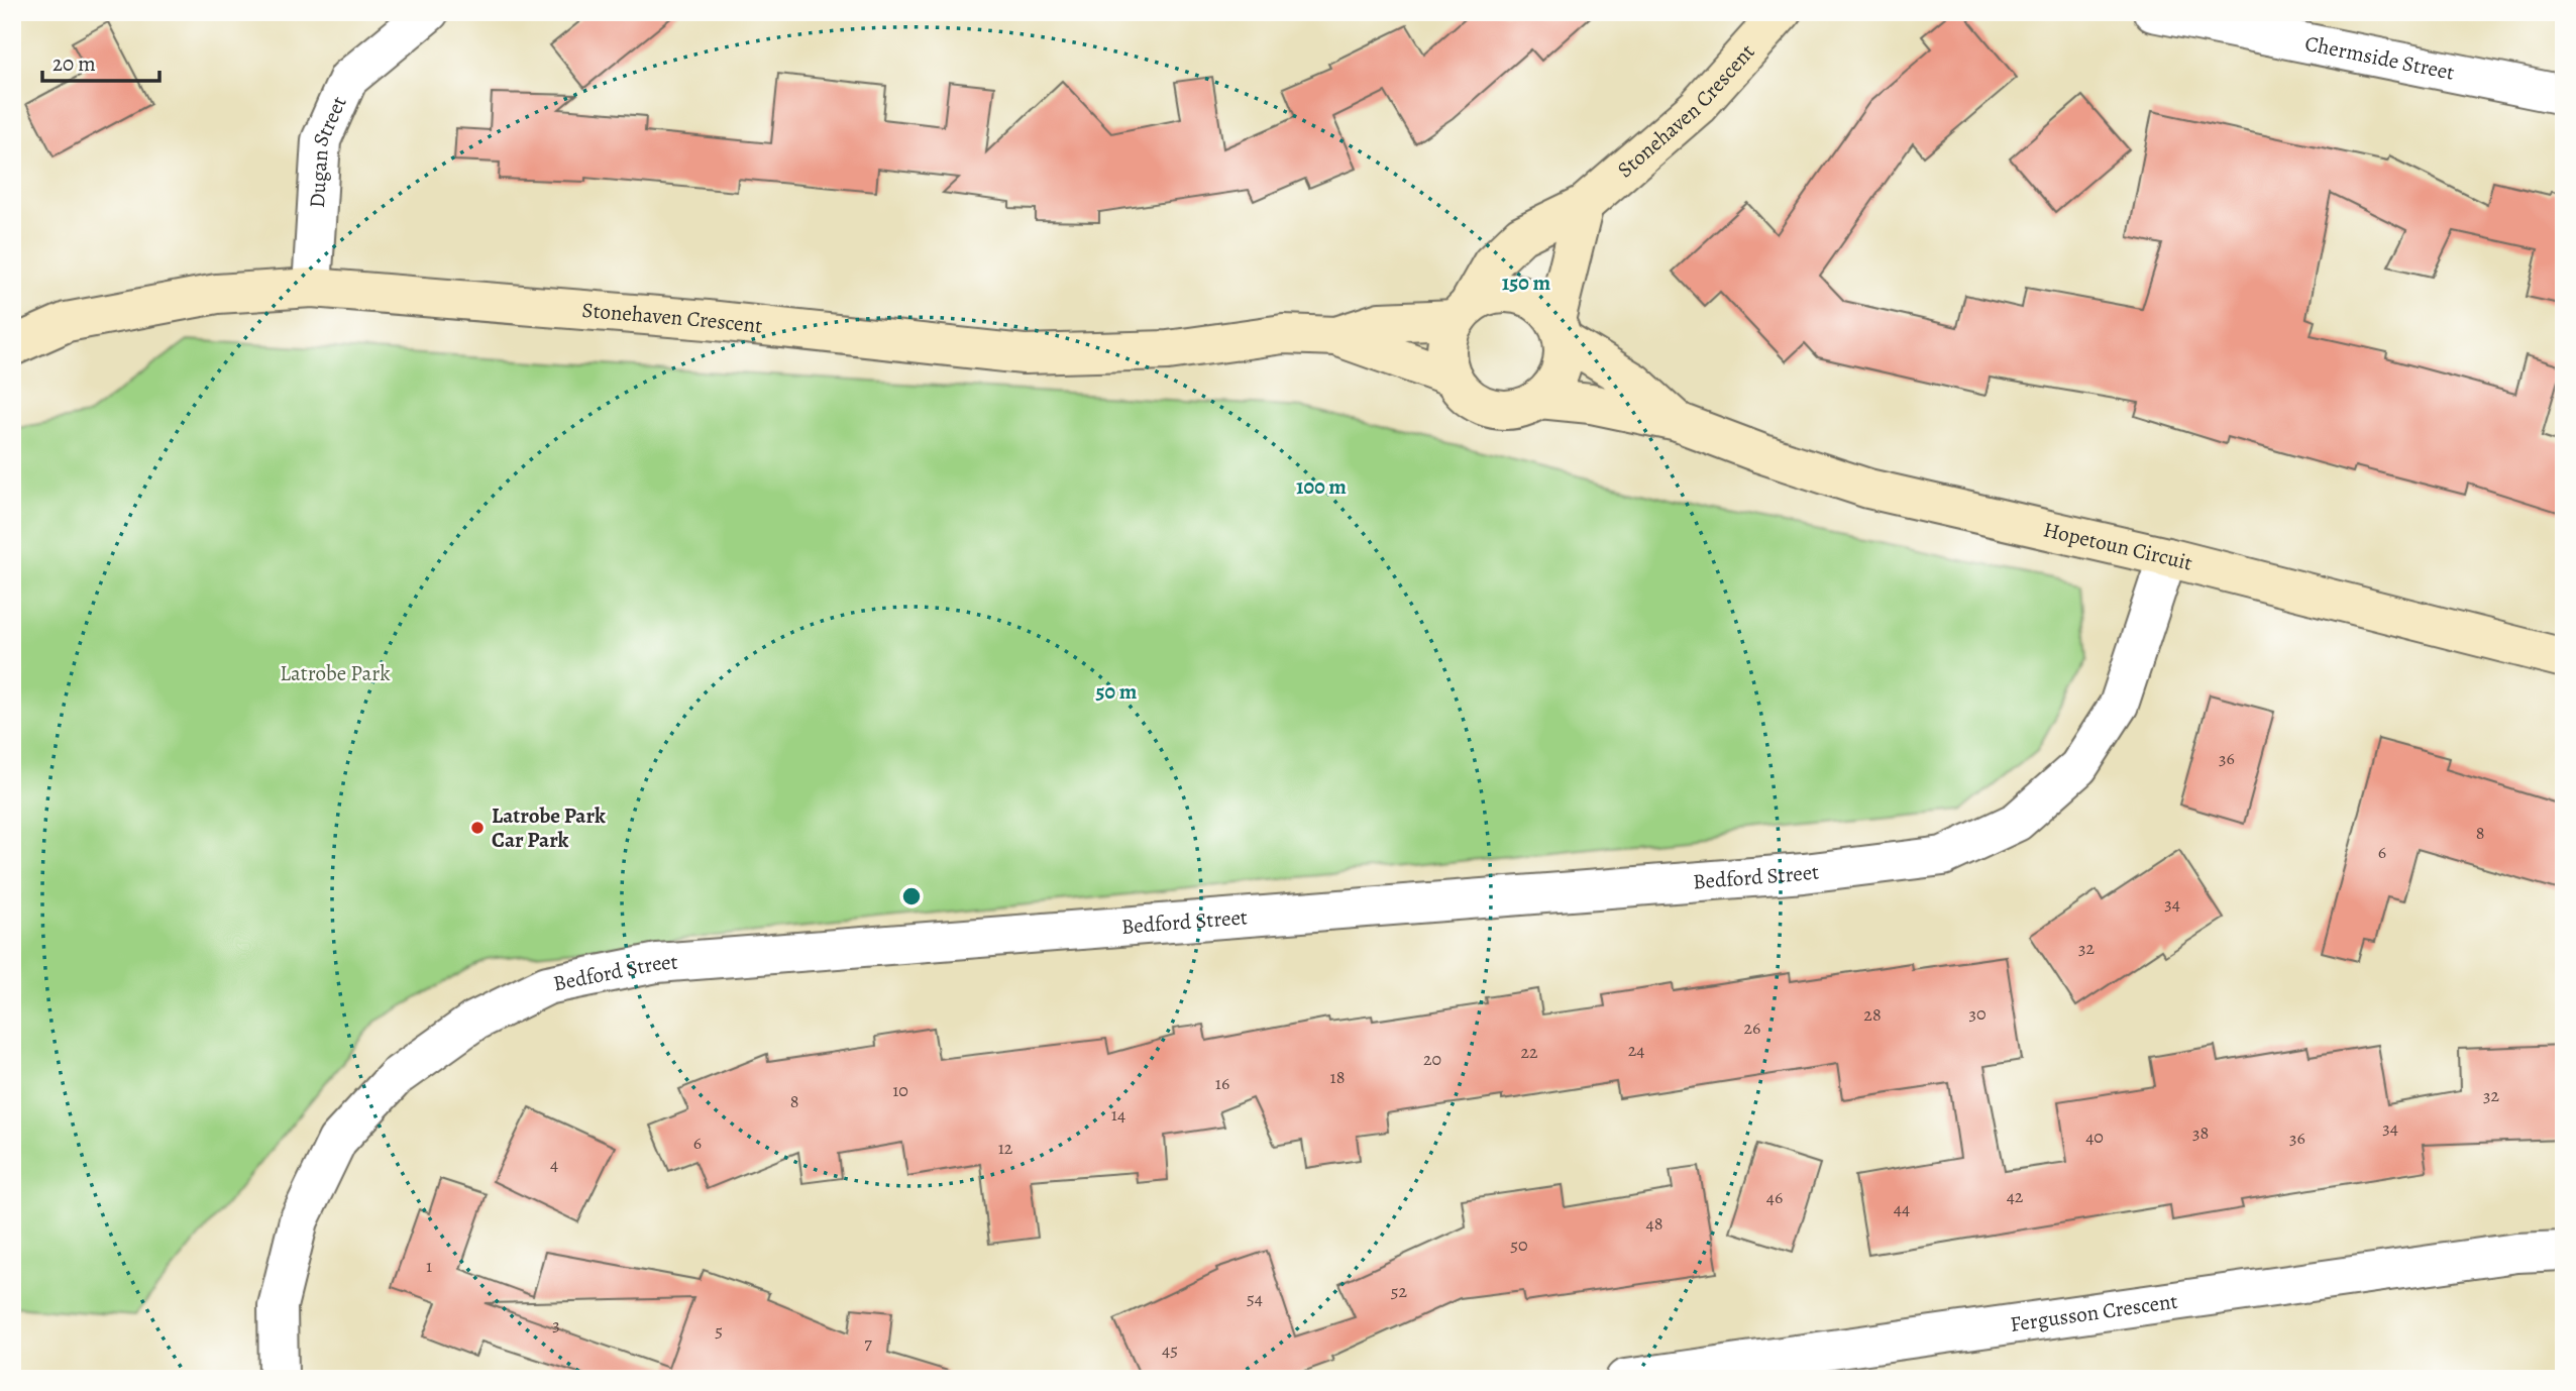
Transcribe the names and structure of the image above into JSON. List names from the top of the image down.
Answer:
{
  "streets": {
    "main road": ["Stonehaven Crescent", "Hopetoun Circuit"],
    "street": [
      "Chermside Street",
      "Dugan Street",
      "Bedford Street",
      "Fergusson Crescent"
    ]
  },
  "crossings": [
    ["Stonehaven Crescent", "Dugan Street"],
    ["Stonehaven Crescent", "Hopetoun Circuit"],
    ["Hopetoun Circuit", "Bedford Street"]
  ],
  "parks": ["Latrobe Park"],
  "places": ["Latrobe Park Car Park"],
  "house_numbers": [
    "36",
    "8",
    "6",
    "34",
    "32",
    "30",
    "28",
    "26",
    "24",
    "22",
    "20",
    "18",
    "16",
    "10",
    "32",
    "8",
    "14",
    "34",
    "38",
    "40",
    "36",
    "6",
    "12",
    "4",
    "42",
    "46",
    "44",
    "48",
    "50",
    "1",
    "52",
    "54",
    "3",
    "5",
    "7",
    "45"
  ],
  "scale_bar": "20 m",
  "rings": ["150 m", "100 m", "50 m"]
}
